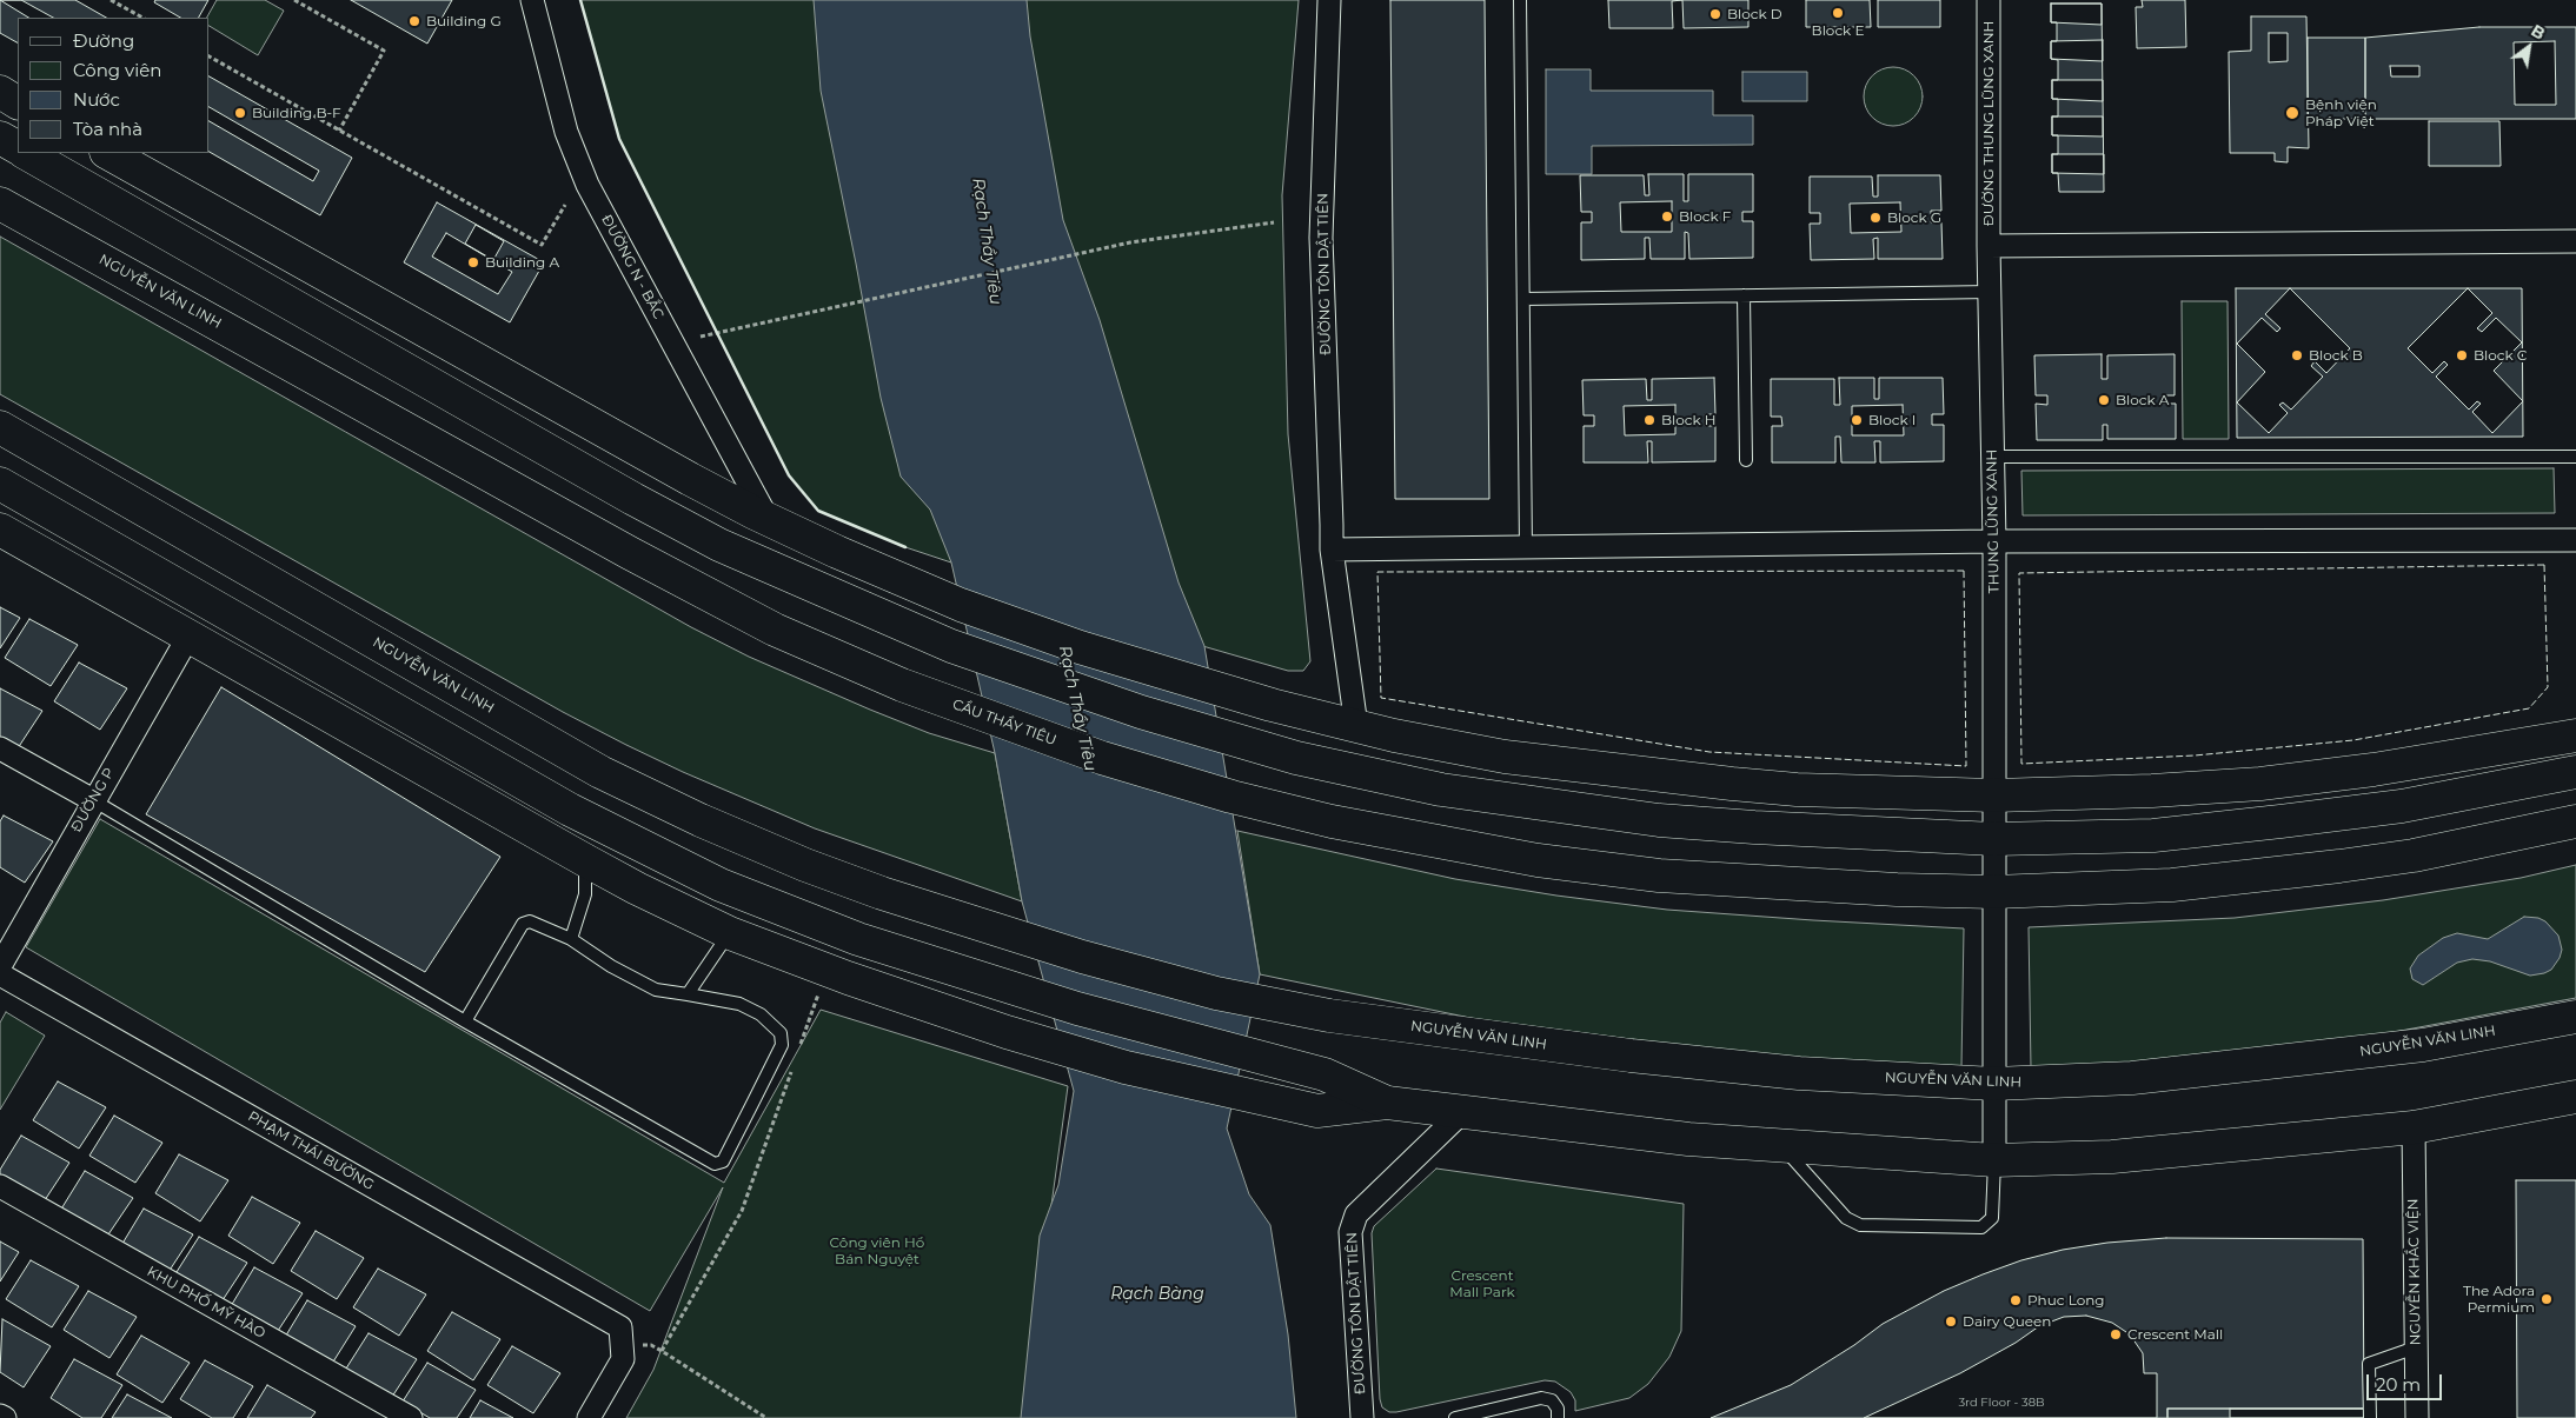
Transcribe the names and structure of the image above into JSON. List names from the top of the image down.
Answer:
{
  "streets": {
    "main road": ["NGUYỄN VĂN LINH", "CẦU THẦY TIÊU"],
    "street": [
      "ĐƯỜNG THUNG LŨNG XANH",
      "ĐƯỜNG N - BẮC",
      "ĐƯỜNG TÔN DẬT TIÊN",
      "THUNG LŨNG XANH",
      "ĐƯỜNG P",
      "PHẠM THÁI BƯỜNG",
      "NGUYỄN KHẮC VIỆN",
      "KHU PHỐ MỸ HÀO"
    ]
  },
  "crossings": [
    ["ĐƯỜNG THUNG LŨNG XANH", "THUNG LŨNG XANH"],
    ["NGUYỄN VĂN LINH", "THUNG LŨNG XANH"],
    ["NGUYỄN VĂN LINH", "CẦU THẦY TIÊU"],
    ["THUNG LŨNG XANH", "CẦU THẦY TIÊU"]
  ],
  "water": ["Rạch Thầy Tiêu", "Rạch Bàng"],
  "parks": ["Công viên Hồ Bán Nguyệt", "Crescent Mall Park"],
  "places": [
    "Block E",
    "Block D",
    "Building G",
    "Building B-F",
    "Bệnh viện Pháp Việt",
    "Block F",
    "Block G",
    "Building A",
    "Block B",
    "Block C",
    "Block A",
    "Block H",
    "Block I",
    "The Adora Permium",
    "Phuc Long",
    "Dairy Queen",
    "Crescent Mall"
  ],
  "house_numbers": ["3rd Floor - 38B"],
  "legend": [
    "Đường",
    "Công viên",
    "Nước",
    "Tòa nhà"
  ],
  "scale_bar": "20 m",
  "north": "top right"
}
